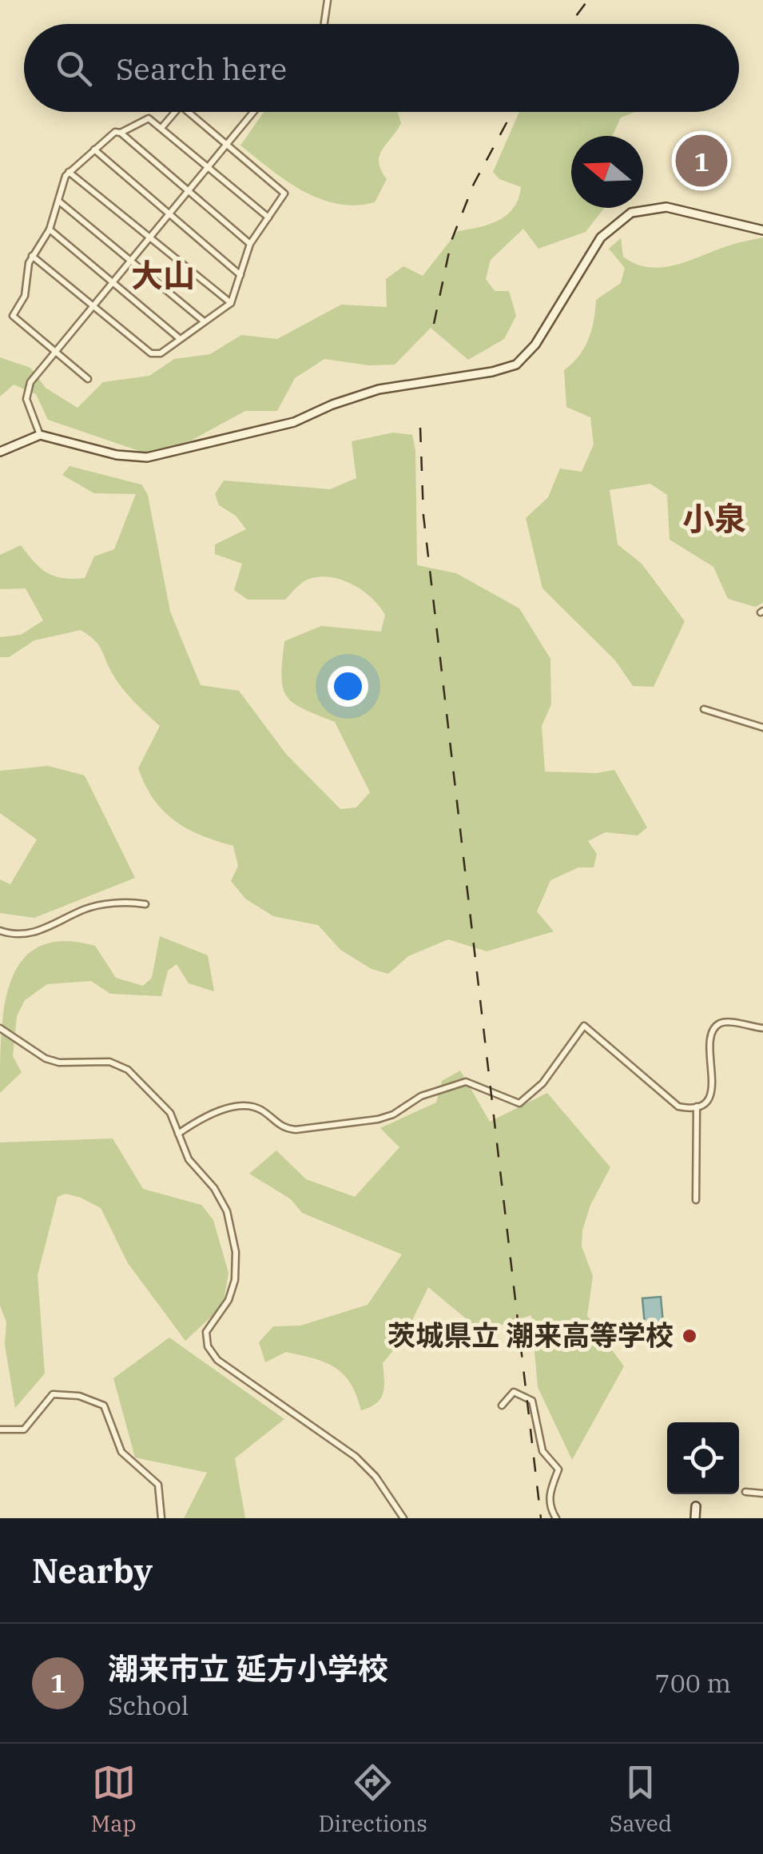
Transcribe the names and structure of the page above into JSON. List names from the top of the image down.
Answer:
{
  "districts": ["大山", "小泉"],
  "places": ["茨城県立 潮来高等学校"],
  "north": "left",
  "page": {
    "search": "Search here",
    "pins": "1",
    "heading": "Nearby",
    "list": [
      {
        "mark": "1",
        "name": "潮来市立 延方小学校",
        "note": "School",
        "value": "700 m"
      }
    ],
    "nav": ["Map", "Directions", "Saved"]
  }
}
